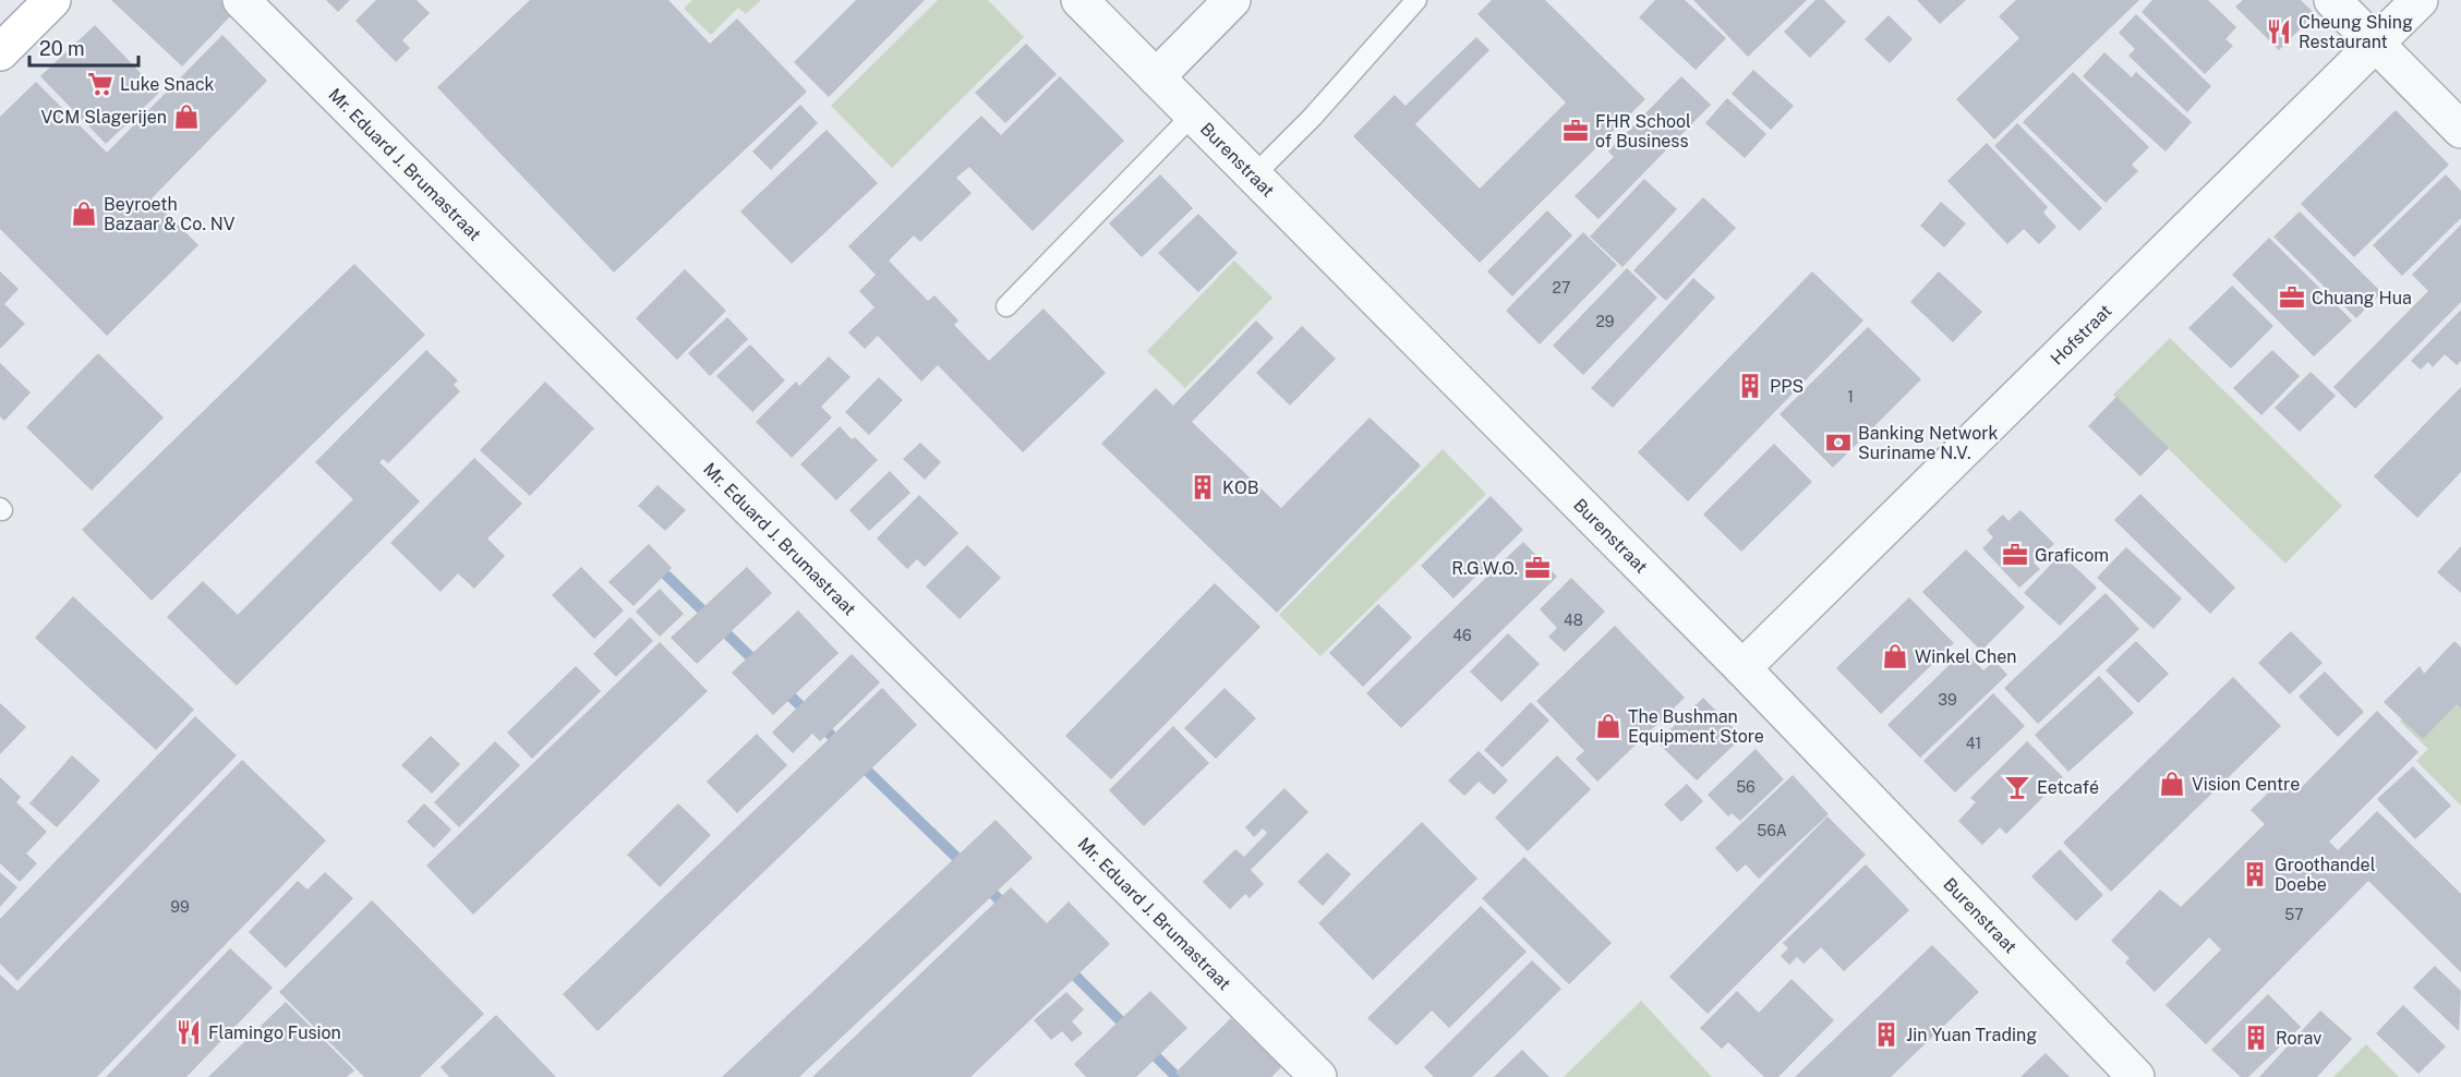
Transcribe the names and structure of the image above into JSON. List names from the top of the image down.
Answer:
{
  "streets": {
    "street": ["Burenstraat", "Mr. Eduard J. Brumastraat", "Hofstraat"]
  },
  "crossings": [
    ["Burenstraat", "Hofstraat"]
  ],
  "places": {
    "restaurant": ["Cheung Shing Restaurant", "Flamingo Fusion"],
    "supermarket": ["Luke Snack"],
    "shop": [
      "VCM Slagerijen",
      "Beyroeth Bazaar & Co. NV",
      "Winkel Chen",
      "The Bushman Equipment Store",
      "Vision Centre"
    ],
    "office": [
      "FHR School of Business",
      "Chuang Hua",
      "Graficom",
      "R.G.W.O."
    ],
    "building": [
      "PPS",
      "KOB",
      "Groothandel Doebe",
      "Jin Yuan Trading",
      "Rorav"
    ],
    "bank": ["Banking Network Suriname N.V."],
    "bar": ["Eetcafé"]
  },
  "house_numbers": [
    "27",
    "29",
    "1",
    "48",
    "46",
    "39",
    "41",
    "56",
    "56A",
    "99",
    "57"
  ],
  "scale_bar": "20 m"
}
